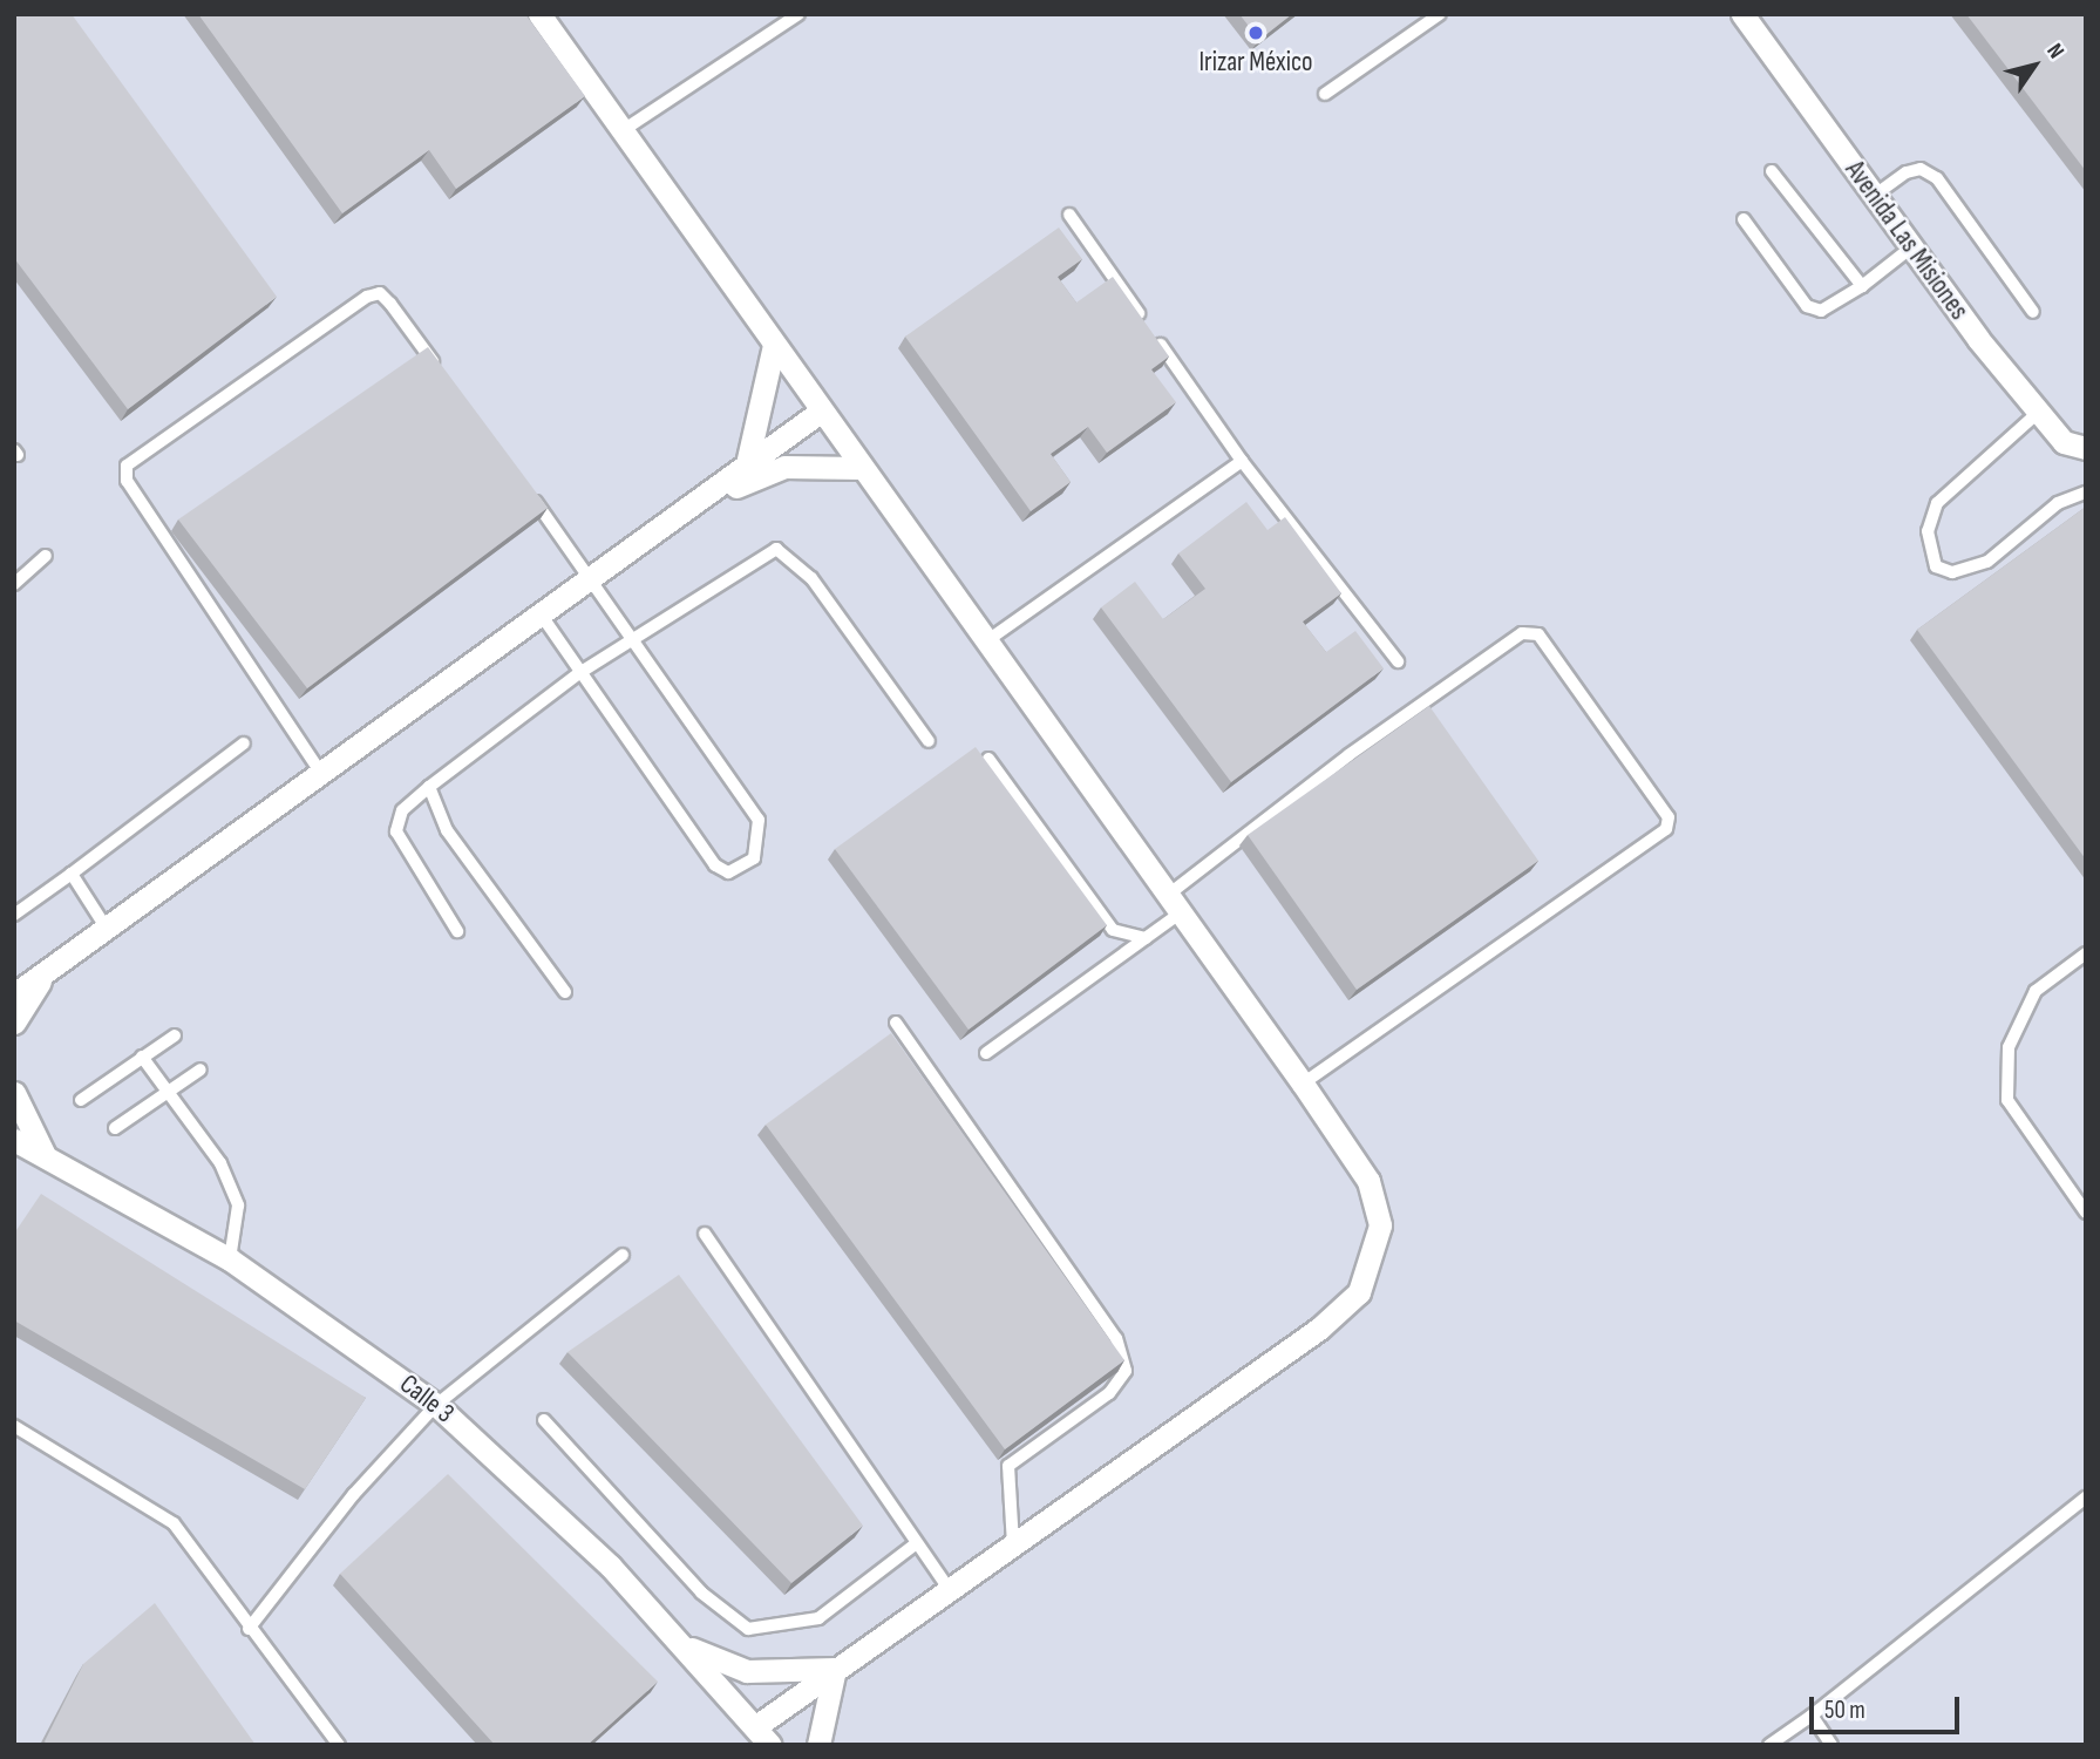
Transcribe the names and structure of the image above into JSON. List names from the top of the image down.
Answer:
{
  "streets": {
    "street": ["Avenida Las Misiones", "Calle 3"]
  },
  "places": ["Irizar México"],
  "scale_bar": "50 m",
  "north": "top right"
}
